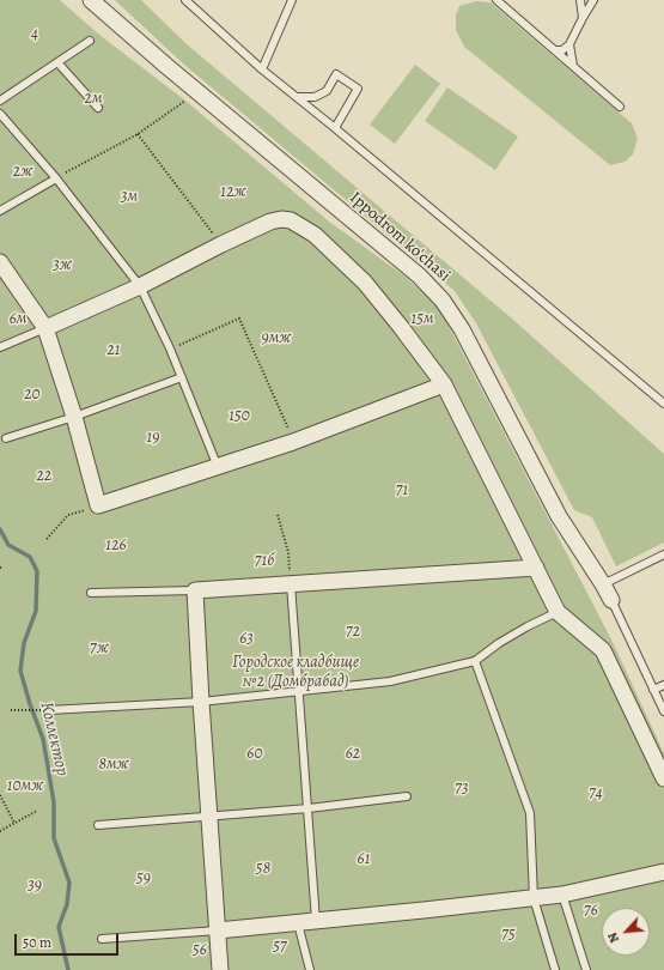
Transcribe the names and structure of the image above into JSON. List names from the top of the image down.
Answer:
{
  "streets": {
    "street": ["Ippodrom ko'chasi"]
  },
  "water": ["Коллектор"],
  "parks": [
    "4",
    "2м",
    "2ж",
    "12ж",
    "3м",
    "3ж",
    "6м",
    "15м",
    "9мж",
    "21",
    "20",
    "150",
    "19",
    "22",
    "71",
    "126",
    "71б",
    "72",
    "63",
    "7ж",
    "Городское кладбище №2 (Домбрабад)",
    "60",
    "62",
    "8мж",
    "10мж",
    "73",
    "74",
    "61",
    "58",
    "59",
    "39",
    "76",
    "75",
    "57",
    "56"
  ],
  "scale_bar": "50 m",
  "north": "bottom left"
}
